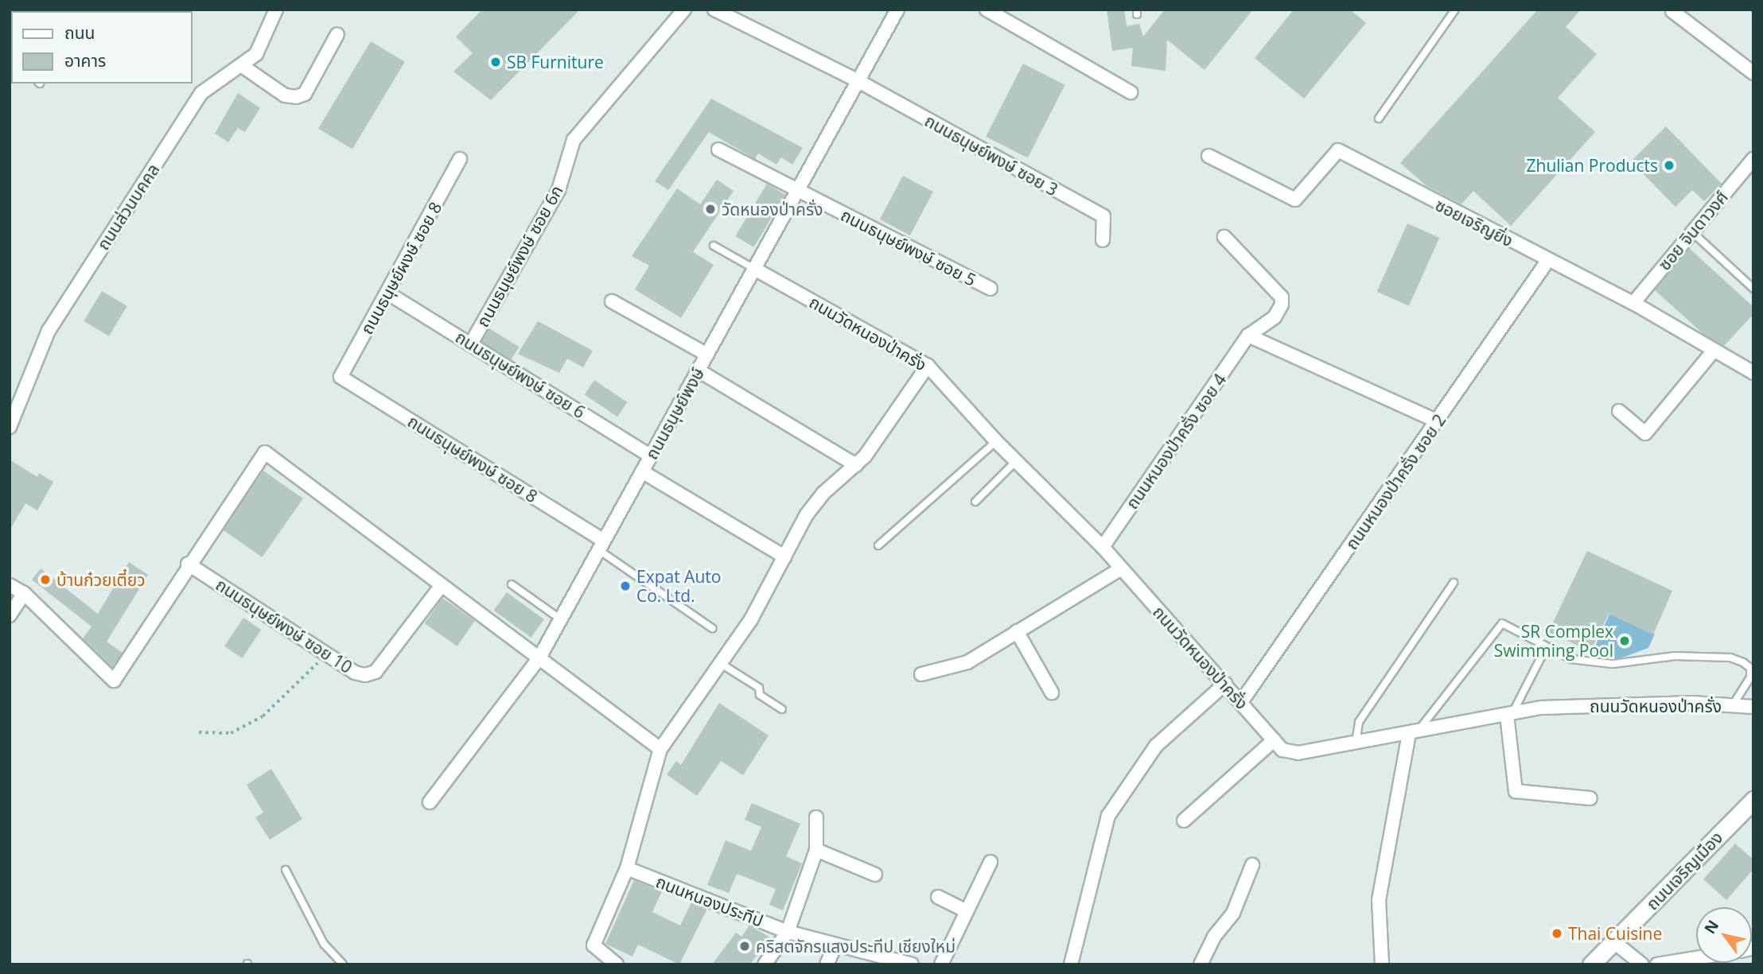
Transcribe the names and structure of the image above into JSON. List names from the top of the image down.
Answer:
{
  "streets": {
    "main road": ["ถนนเจริญเมือง"],
    "street": [
      "ถนนธนุษย์พงษ์ ซอย 3",
      "ถนนส่วนบคคล",
      "ซอยเจริญยิ่ง",
      "ซอย จินดาวงศ์",
      "ถนนธนุษย์พงษ์ ซอย 5",
      "ถนนธนุษย์พงษ์ ซอย 6ก",
      "ถนนธนุษย์ผงษ์ ซอย 8",
      "ถนนวัดหนองป่าครั่ง",
      "ถนนธนุษย์พงษ์ ซอย 6",
      "ถนนธนุษย์พงษ์",
      "ถนนหนองป่าครั่ง ซอย 4",
      "ถนนธนุษย์พงษ์ ซอย 8",
      "ถนนหนองป่าครั่ง ซอย 2",
      "ถนนธนุษย์พงษ์ ซอย 10",
      "ถนนหนองประทีป"
    ]
  },
  "crossings": [
    ["ถนนธนุษย์พงษ์ ซอย 3", "ถนนธนุษย์พงษ์"],
    ["ซอยเจริญยิ่ง", "ซอย จินดาวงศ์"],
    ["ซอยเจริญยิ่ง", "ถนนหนองป่าครั่ง ซอย 2"],
    ["ถนนธนุษย์พงษ์ ซอย 5", "ถนนธนุษย์พงษ์"],
    ["ถนนธนุษย์พงษ์ ซอย 6ก", "ถนนธนุษย์พงษ์ ซอย 6"],
    ["ถนนธนุษย์ผงษ์ ซอย 8", "ถนนธนุษย์พงษ์ ซอย 6"],
    ["ถนนธนุษย์ผงษ์ ซอย 8", "ถนนธนุษย์พงษ์ ซอย 8"],
    ["ถนนวัดหนองป่าครั่ง", "ถนนธนุษย์พงษ์"],
    ["ถนนวัดหนองป่าครั่ง", "ถนนหนองป่าครั่ง ซอย 4"],
    ["ถนนวัดหนองป่าครั่ง", "ถนนหนองป่าครั่ง ซอย 2"],
    ["ถนนธนุษย์พงษ์ ซอย 6", "ถนนธนุษย์พงษ์"],
    ["ถนนธนุษย์พงษ์", "ถนนธนุษย์พงษ์ ซอย 8"]
  ],
  "places": [
    "SB Furniture",
    "Zhulian Products",
    "วัดหนองป่าครั่ง",
    "บ้านก๋วยเตี๋ยว",
    "Expat Auto Co. Ltd.",
    "SR Complex Swimming Pool",
    "Thai Cuisine",
    "คริสตจักรแสงประทีป เชียงใหม่"
  ],
  "legend": ["ถนน", "อาคาร"],
  "north": "top left"
}
